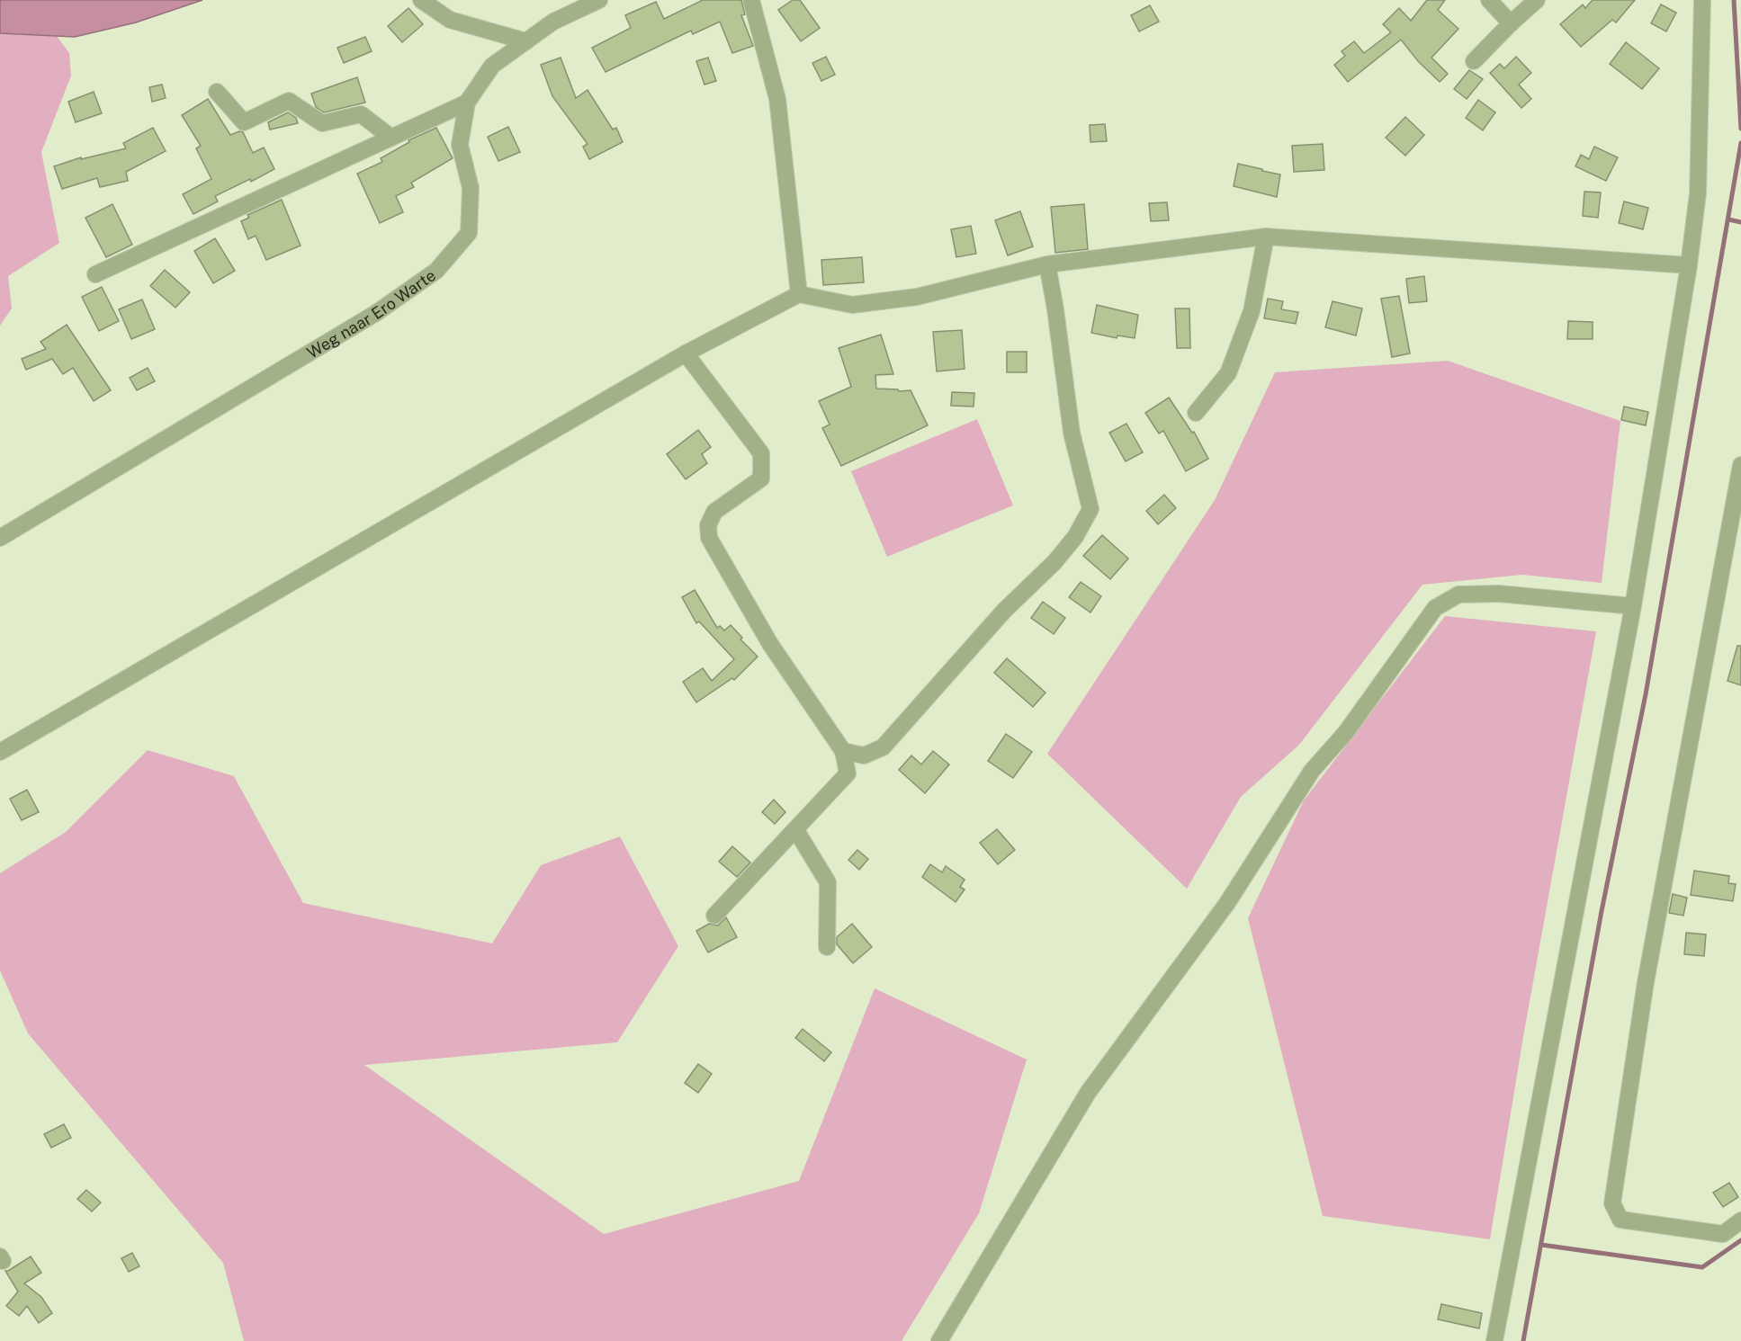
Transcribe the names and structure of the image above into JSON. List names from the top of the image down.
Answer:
{
  "streets": {
    "street": ["Weg naar Ero Warte"]
  }
}
